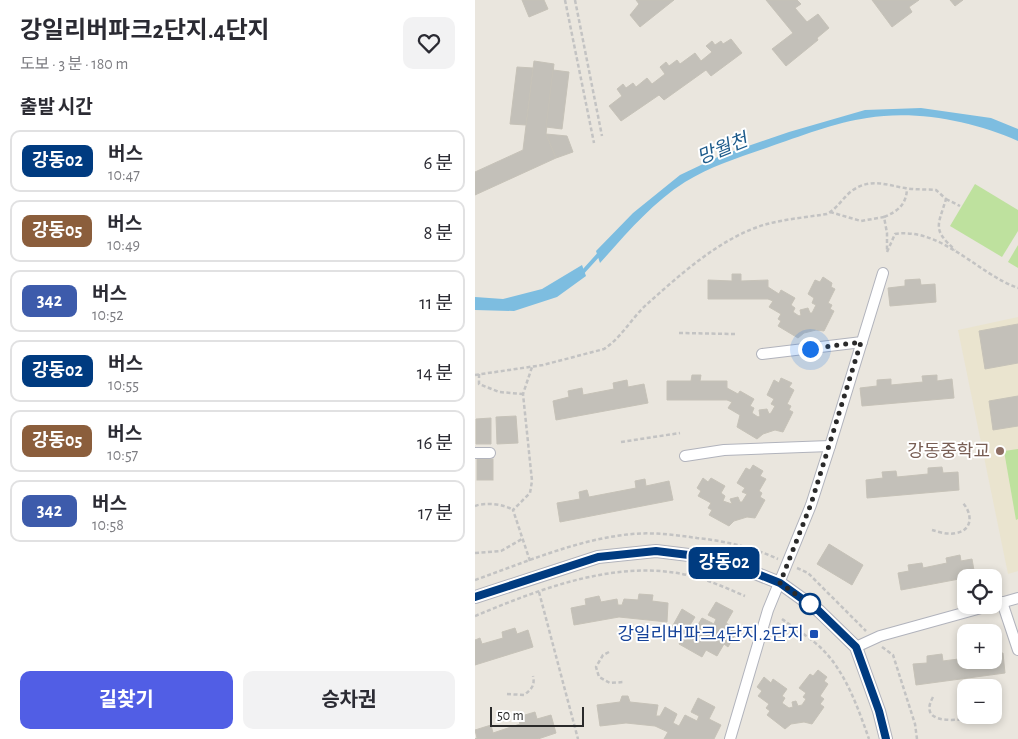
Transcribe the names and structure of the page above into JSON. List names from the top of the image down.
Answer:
{
  "water": ["망월천"],
  "places": {
    "other": ["강동중학교"],
    "transit": ["강일리버파크4단지.2단지"]
  },
  "lines": ["bus line 강동02"],
  "scale_bar": "50 m",
  "page": {
    "heading": [
      ["강일리버파크2단지.4단지", "도보 · 3 분 · 180 m"],
      "출발 시간"
    ],
    "on_map": "강동02",
    "list": [
      {
        "mark": "강동02",
        "name": "버스",
        "note": "10:47",
        "value": "6 분"
      },
      {
        "mark": "강동05",
        "name": "버스",
        "note": "10:49",
        "value": "8 분"
      },
      {
        "mark": "342",
        "name": "버스",
        "note": "10:52",
        "value": "11 분"
      },
      {
        "mark": "강동02",
        "name": "버스",
        "note": "10:55",
        "value": "14 분"
      },
      {
        "mark": "강동05",
        "name": "버스",
        "note": "10:57",
        "value": "16 분"
      },
      {
        "mark": "342",
        "name": "버스",
        "note": "10:58",
        "value": "17 분"
      }
    ],
    "map_buttons": ["+", "−"],
    "buttons": ["길찾기", "승차권"],
    "scale": "50 m"
  }
}
